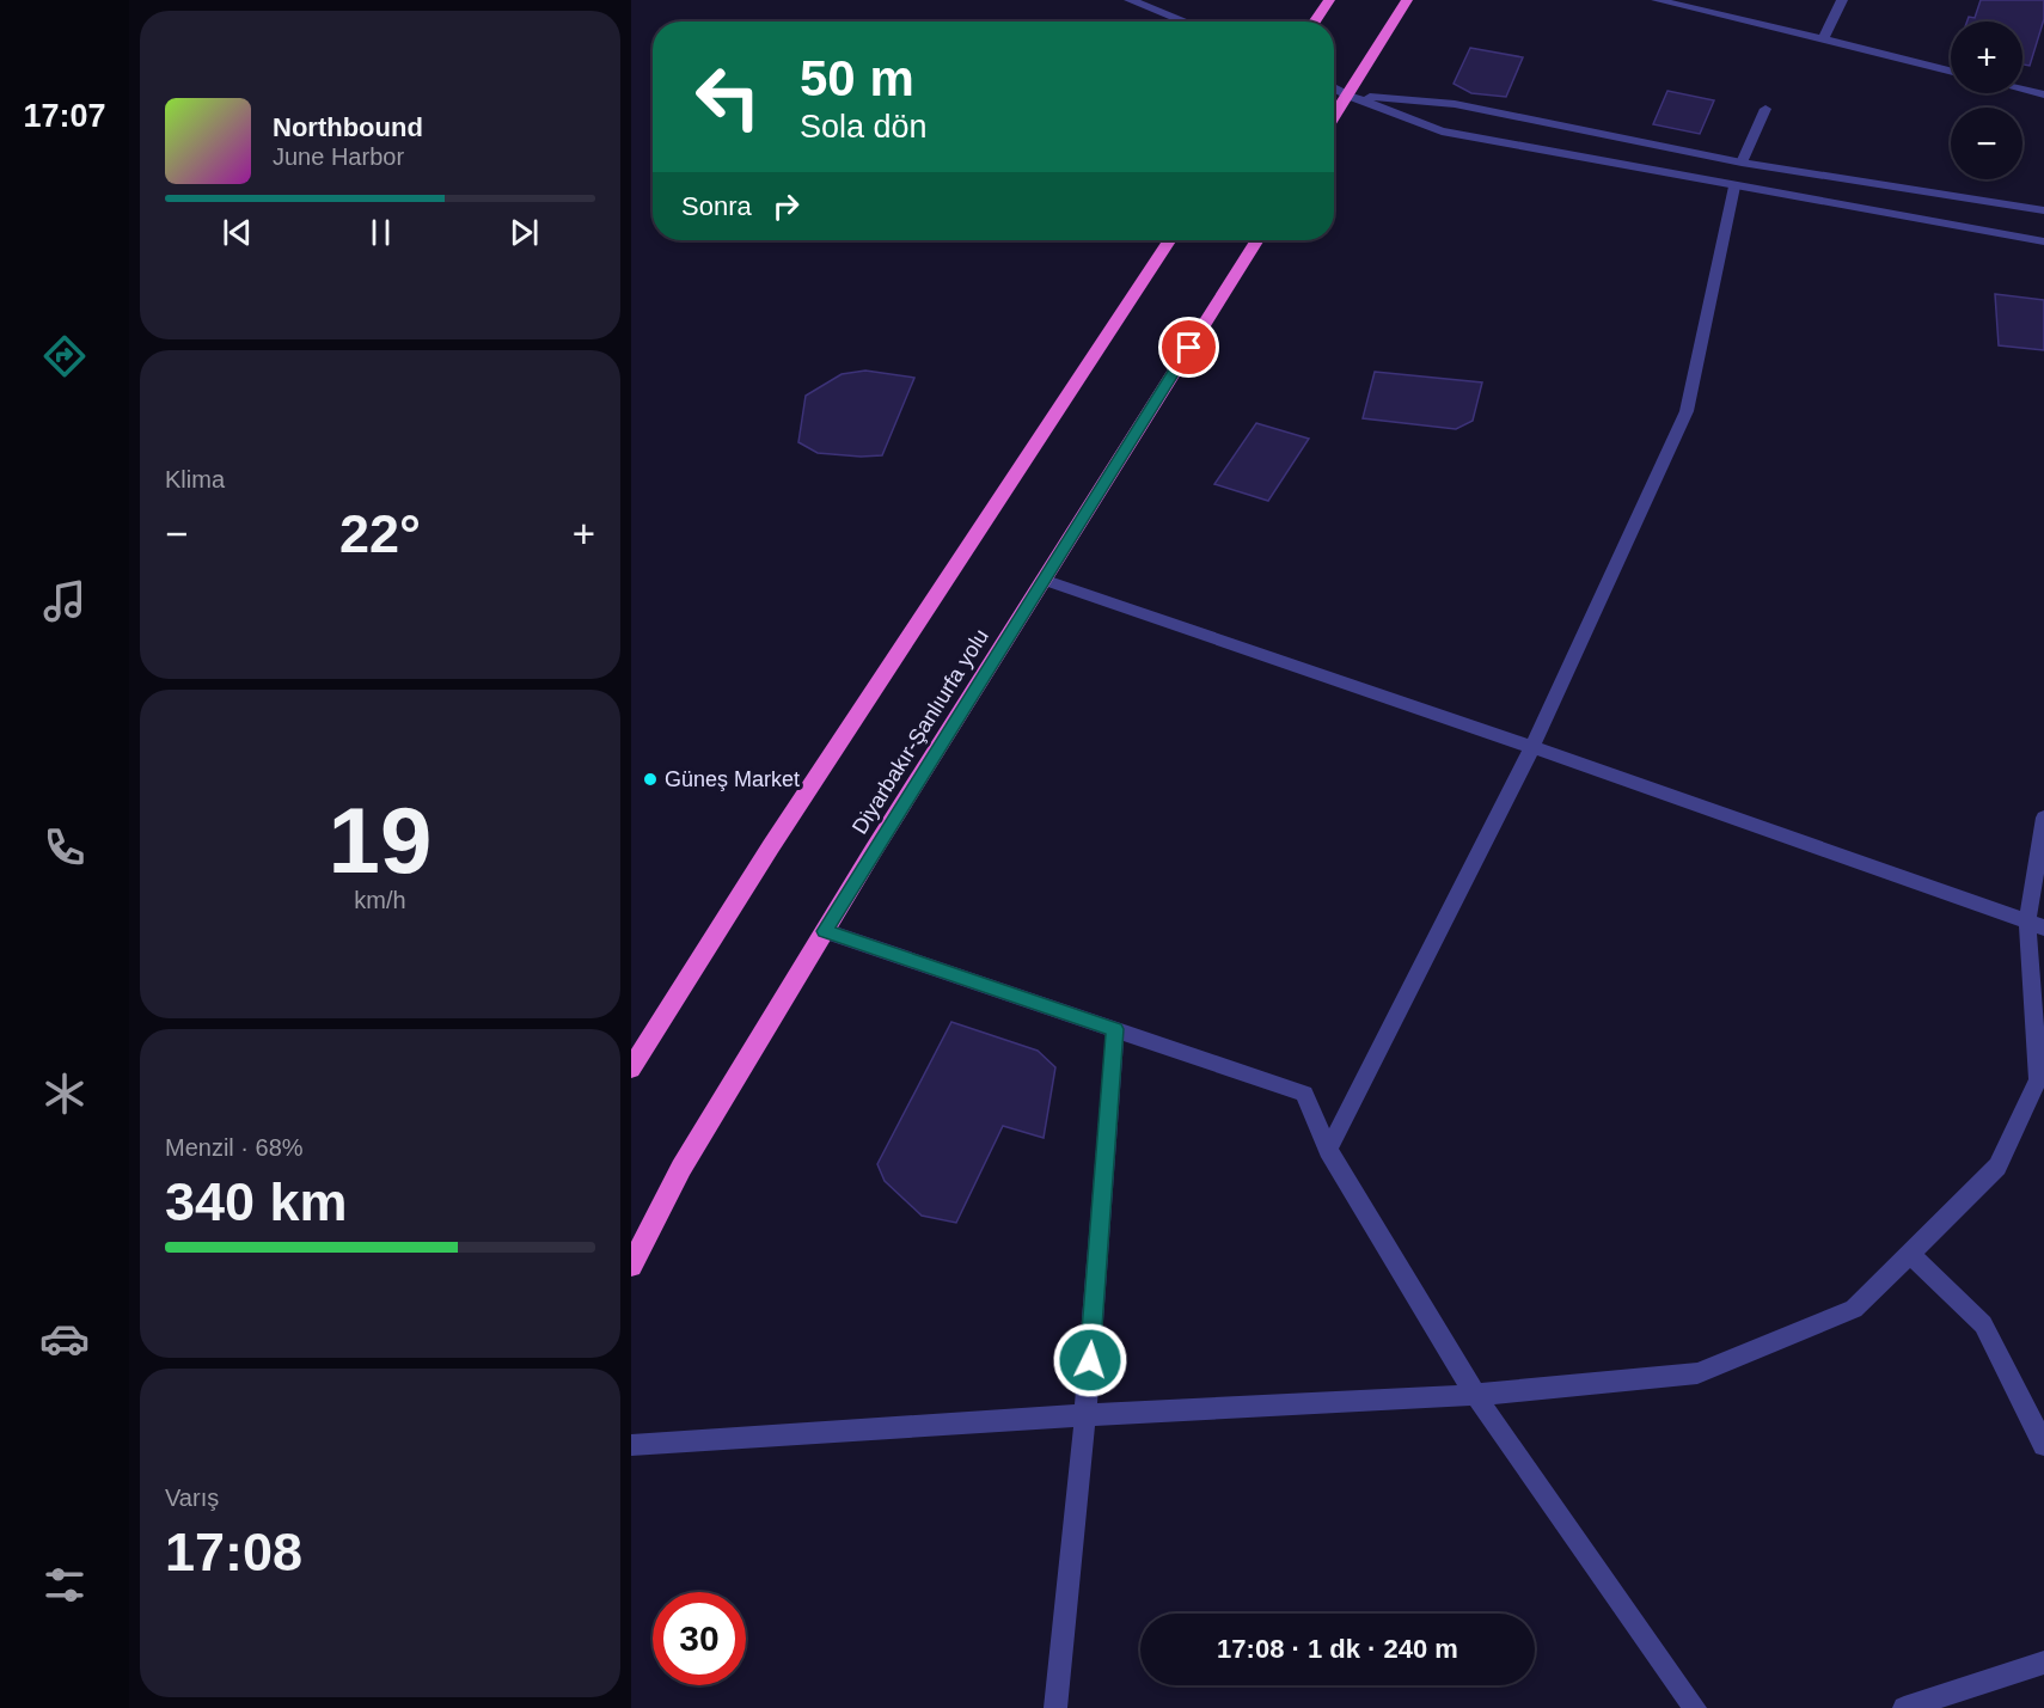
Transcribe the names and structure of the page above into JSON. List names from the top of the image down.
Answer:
{
  "streets": {
    "highway": ["Diyarbakır-Şanlıurfa yolu"]
  },
  "places": ["Güneş Market"],
  "page": {
    "tabs": "17:07",
    "map_buttons": ["+", "−"],
    "turn": ["50 m", "Sola dön"],
    "song": ["Northbound", "June Harbor"],
    "then": "Sonra",
    "tile": [
      "Klima",
      ["19", "km/h"],
      ["Menzil · 68%", "340 km"],
      ["Varış", "17:08"]
    ],
    "heat": ["−", "22°", "+"],
    "limit": "30",
    "trip": "17:08 · 1 dk · 240 m"
  }
}
